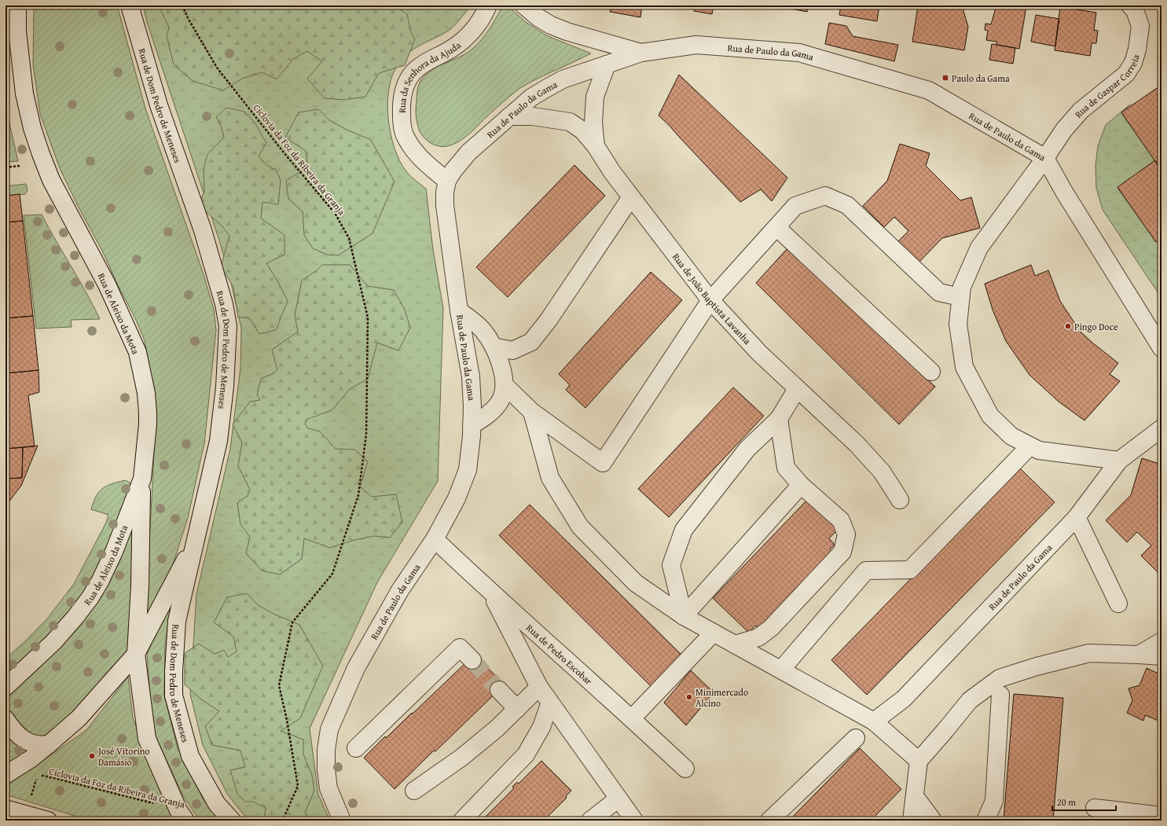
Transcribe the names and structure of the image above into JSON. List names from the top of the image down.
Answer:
{
  "streets": {
    "street": [
      "Rua de Paulo da Gama",
      "Rua da Senhora da Ajuda",
      "Rua de Gaspar Correia",
      "Rua de Dom Pedro de Meneses",
      "Rua de João Baptista Lavanha",
      "Rua de Aleixo da Mota",
      "Rua de Pedro Escobar"
    ],
    "path": ["Ciclovia da Foz da Ribeira da Granja"]
  },
  "crossings": [
    ["Rua de Paulo da Gama", "Rua da Senhora da Ajuda"],
    ["Rua de Paulo da Gama", "Rua de Gaspar Correia"],
    ["Rua de Paulo da Gama", "Rua de João Baptista Lavanha"],
    ["Rua de Paulo da Gama", "Rua de Pedro Escobar"]
  ],
  "places": {
    "transit": ["Paulo da Gama"],
    "other": ["Pingo Doce", "Minimercado Alcino", "José Vitorino Damásio"]
  },
  "scale_bar": "20 m"
}
